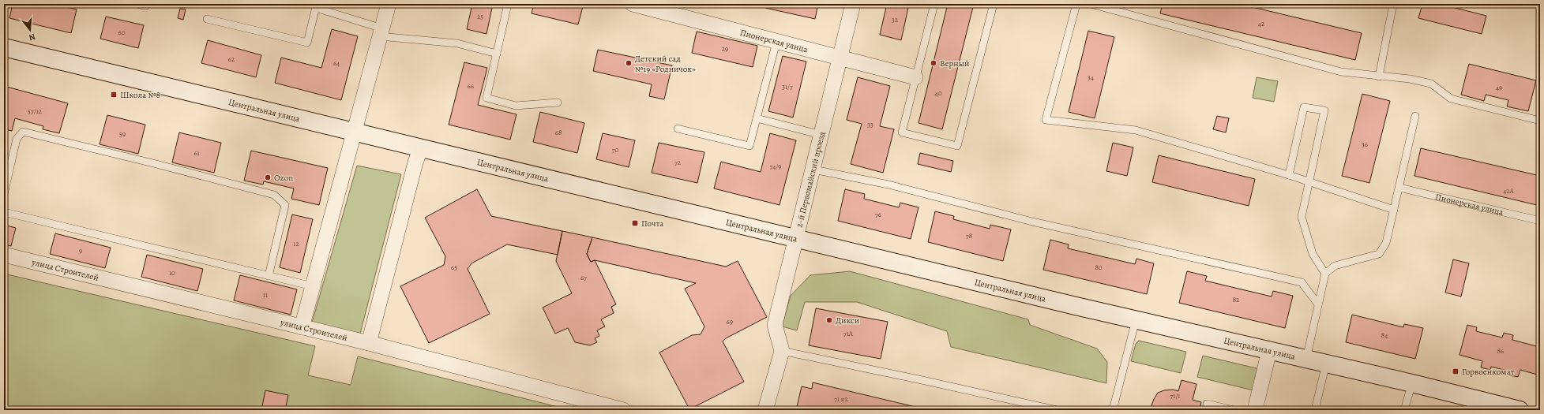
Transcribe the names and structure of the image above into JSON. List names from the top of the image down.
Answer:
{
  "streets": {
    "main road": ["Центральная улица"],
    "street": ["Пионерская улица", "2-й Первомайский проезд", "улица Строителей"]
  },
  "crossings": [
    ["Пионерская улица", "2-й Первомайский проезд"],
    ["Центральная улица", "2-й Первомайский проезд"]
  ],
  "places": {
    "other": [
      "Детский сад №19 «Родничок»",
      "Верный",
      "Ozon",
      "Дикси"
    ],
    "transit": ["Школа №8", "Почта", "Горвоенкомат"]
  },
  "house_numbers": [
    "25",
    "32",
    "42",
    "60",
    "29",
    "62",
    "64",
    "34",
    "66",
    "31/7",
    "49",
    "40",
    "57/12",
    "33",
    "68",
    "59",
    "36",
    "70",
    "61",
    "72",
    "74/9",
    "42А",
    "76",
    "78",
    "12",
    "9",
    "65",
    "80",
    "10",
    "67",
    "11",
    "82",
    "69",
    "71А",
    "84",
    "86",
    "71/1",
    "71 к2"
  ],
  "north": "bottom"
}
